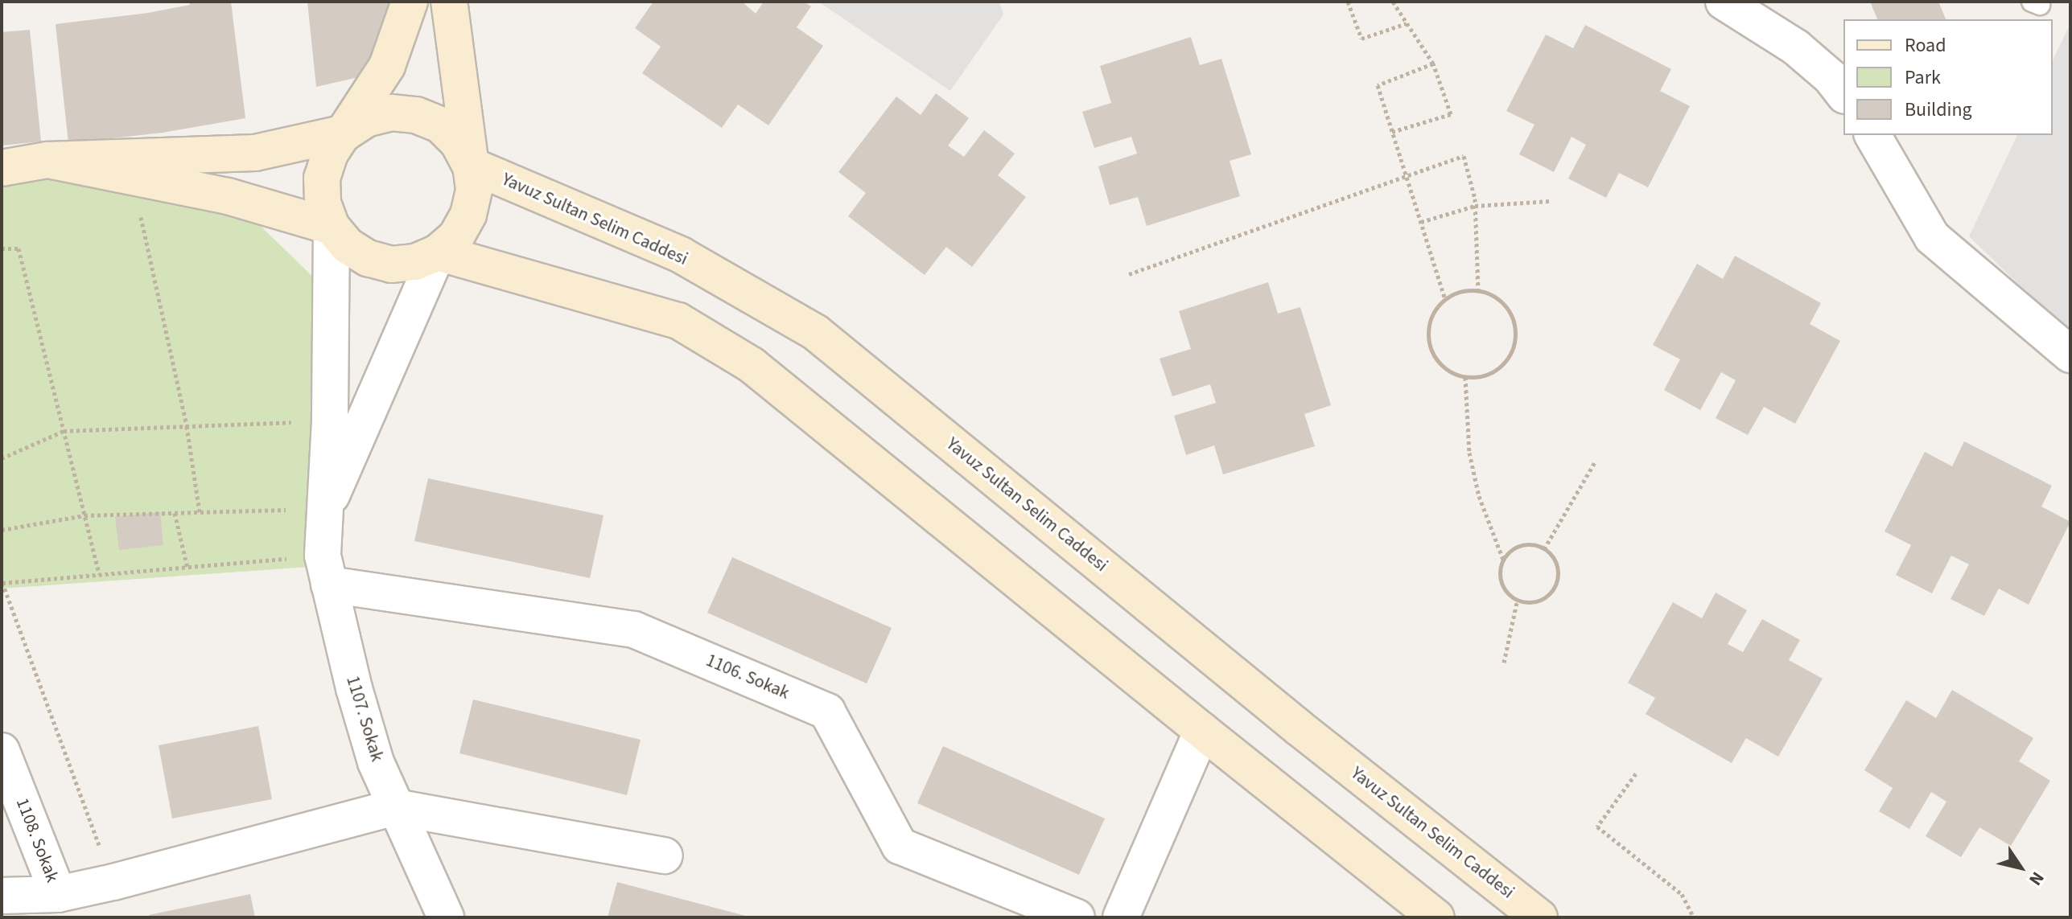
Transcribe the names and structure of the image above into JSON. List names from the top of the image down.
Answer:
{
  "streets": {
    "street": [
      "Yavuz Sultan Selim Caddesi",
      "1106. Sokak",
      "1107. Sokak",
      "1108. Sokak"
    ]
  },
  "crossings": [
    ["Yavuz Sultan Selim Caddesi", "1107. Sokak"],
    ["1106. Sokak", "1107. Sokak"]
  ],
  "legend": ["Road", "Park", "Building"],
  "north": "bottom right"
}
